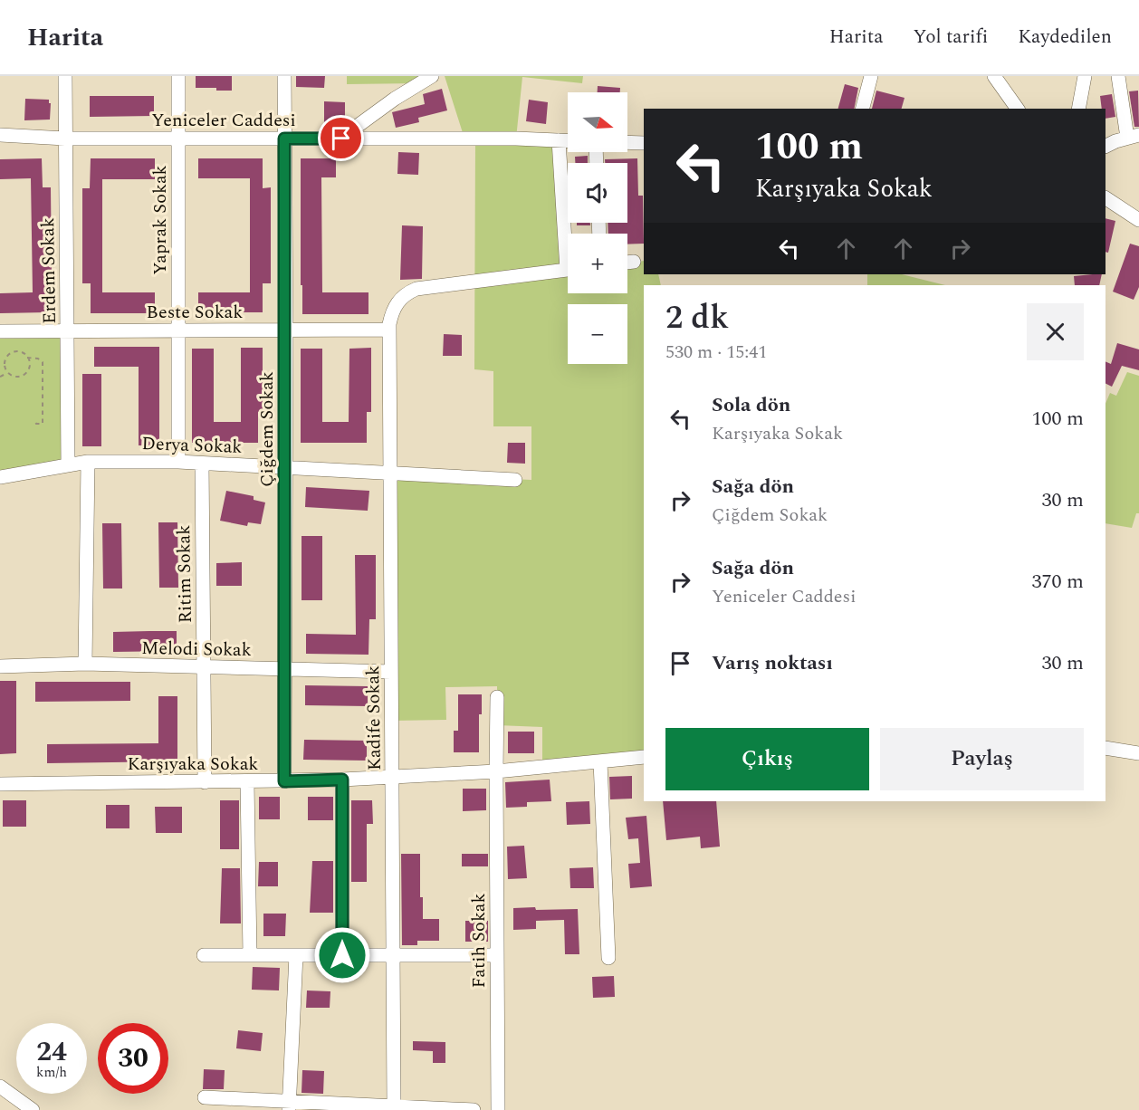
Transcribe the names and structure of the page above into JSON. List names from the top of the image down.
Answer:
{
  "streets": {
    "street": [
      "Yeniceler Caddesi",
      "Yaprak Sokak",
      "Erdem Sokak",
      "Beste Sokak",
      "Çiğdem Sokak",
      "Derya Sokak",
      "Ritim Sokak",
      "Melodi Sokak",
      "Kadife Sokak",
      "Karşıyaka Sokak",
      "Fatih Sokak"
    ]
  },
  "crossings": [
    ["Yeniceler Caddesi", "Yaprak Sokak"],
    ["Yeniceler Caddesi", "Erdem Sokak"],
    ["Yeniceler Caddesi", "Çiğdem Sokak"],
    ["Yaprak Sokak", "Beste Sokak"],
    ["Yaprak Sokak", "Derya Sokak"],
    ["Erdem Sokak", "Beste Sokak"],
    ["Erdem Sokak", "Derya Sokak"],
    ["Beste Sokak", "Çiğdem Sokak"],
    ["Beste Sokak", "Kadife Sokak"],
    ["Çiğdem Sokak", "Derya Sokak"],
    ["Çiğdem Sokak", "Melodi Sokak"],
    ["Çiğdem Sokak", "Karşıyaka Sokak"],
    ["Derya Sokak", "Ritim Sokak"],
    ["Derya Sokak", "Kadife Sokak"],
    ["Ritim Sokak", "Melodi Sokak"],
    ["Ritim Sokak", "Karşıyaka Sokak"],
    ["Melodi Sokak", "Kadife Sokak"],
    ["Kadife Sokak", "Karşıyaka Sokak"],
    ["Karşıyaka Sokak", "Fatih Sokak"]
  ],
  "north": "right",
  "page": {
    "header": "Harita",
    "nav": ["Harita", "Yol tarifi", "Kaydedilen"],
    "map_buttons": ["+", "−"],
    "turn": ["100 m", "Karşıyaka Sokak"],
    "heading": ["2 dk", "530 m · 15:41"],
    "list": [
      {
        "name": "Sola dön",
        "note": "Karşıyaka Sokak",
        "value": "100 m"
      },
      {
        "name": "Sağa dön",
        "note": "Çiğdem Sokak",
        "value": "30 m"
      },
      {
        "name": "Sağa dön",
        "note": "Yeniceler Caddesi",
        "value": "370 m"
      },
      {
        "name": "Varış noktası",
        "value": "30 m"
      }
    ],
    "buttons": ["Çıkış", "Paylaş"],
    "speed": "24 km/h",
    "limit": "30"
  }
}
